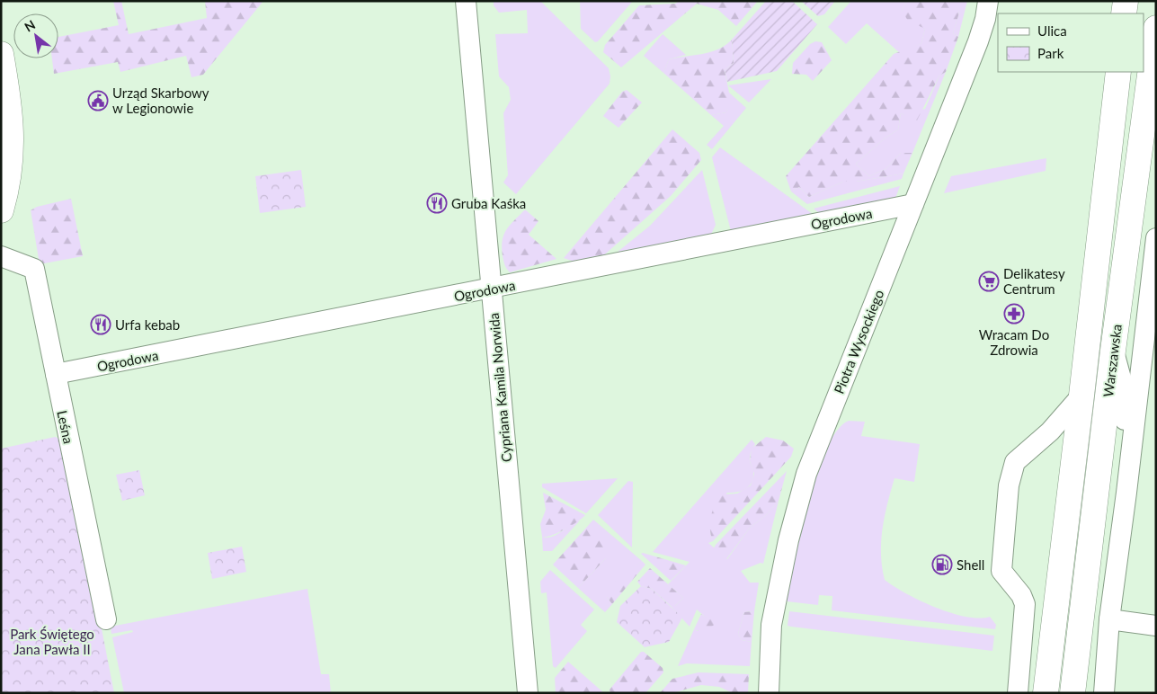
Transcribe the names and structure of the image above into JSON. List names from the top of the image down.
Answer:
{
  "streets": {
    "main road": ["Warszawska"],
    "street": [
      "Ogrodowa",
      "Piotra Wysockiego",
      "Cypriana Kamila Norwida",
      "Leśna"
    ]
  },
  "crossings": [
    ["Ogrodowa", "Piotra Wysockiego"],
    ["Ogrodowa", "Cypriana Kamila Norwida"],
    ["Ogrodowa", "Leśna"]
  ],
  "parks": ["Park Świętego Jana Pawła II"],
  "places": {
    "public building": ["Urząd Skarbowy w Legionowie"],
    "restaurant": ["Gruba Kaśka", "Urfa kebab"],
    "supermarket": ["Delikatesy Centrum"],
    "pharmacy": ["Wracam Do Zdrowia"],
    "fuel station": ["Shell"]
  },
  "legend": ["Ulica", "Park"],
  "north": "top left"
}
